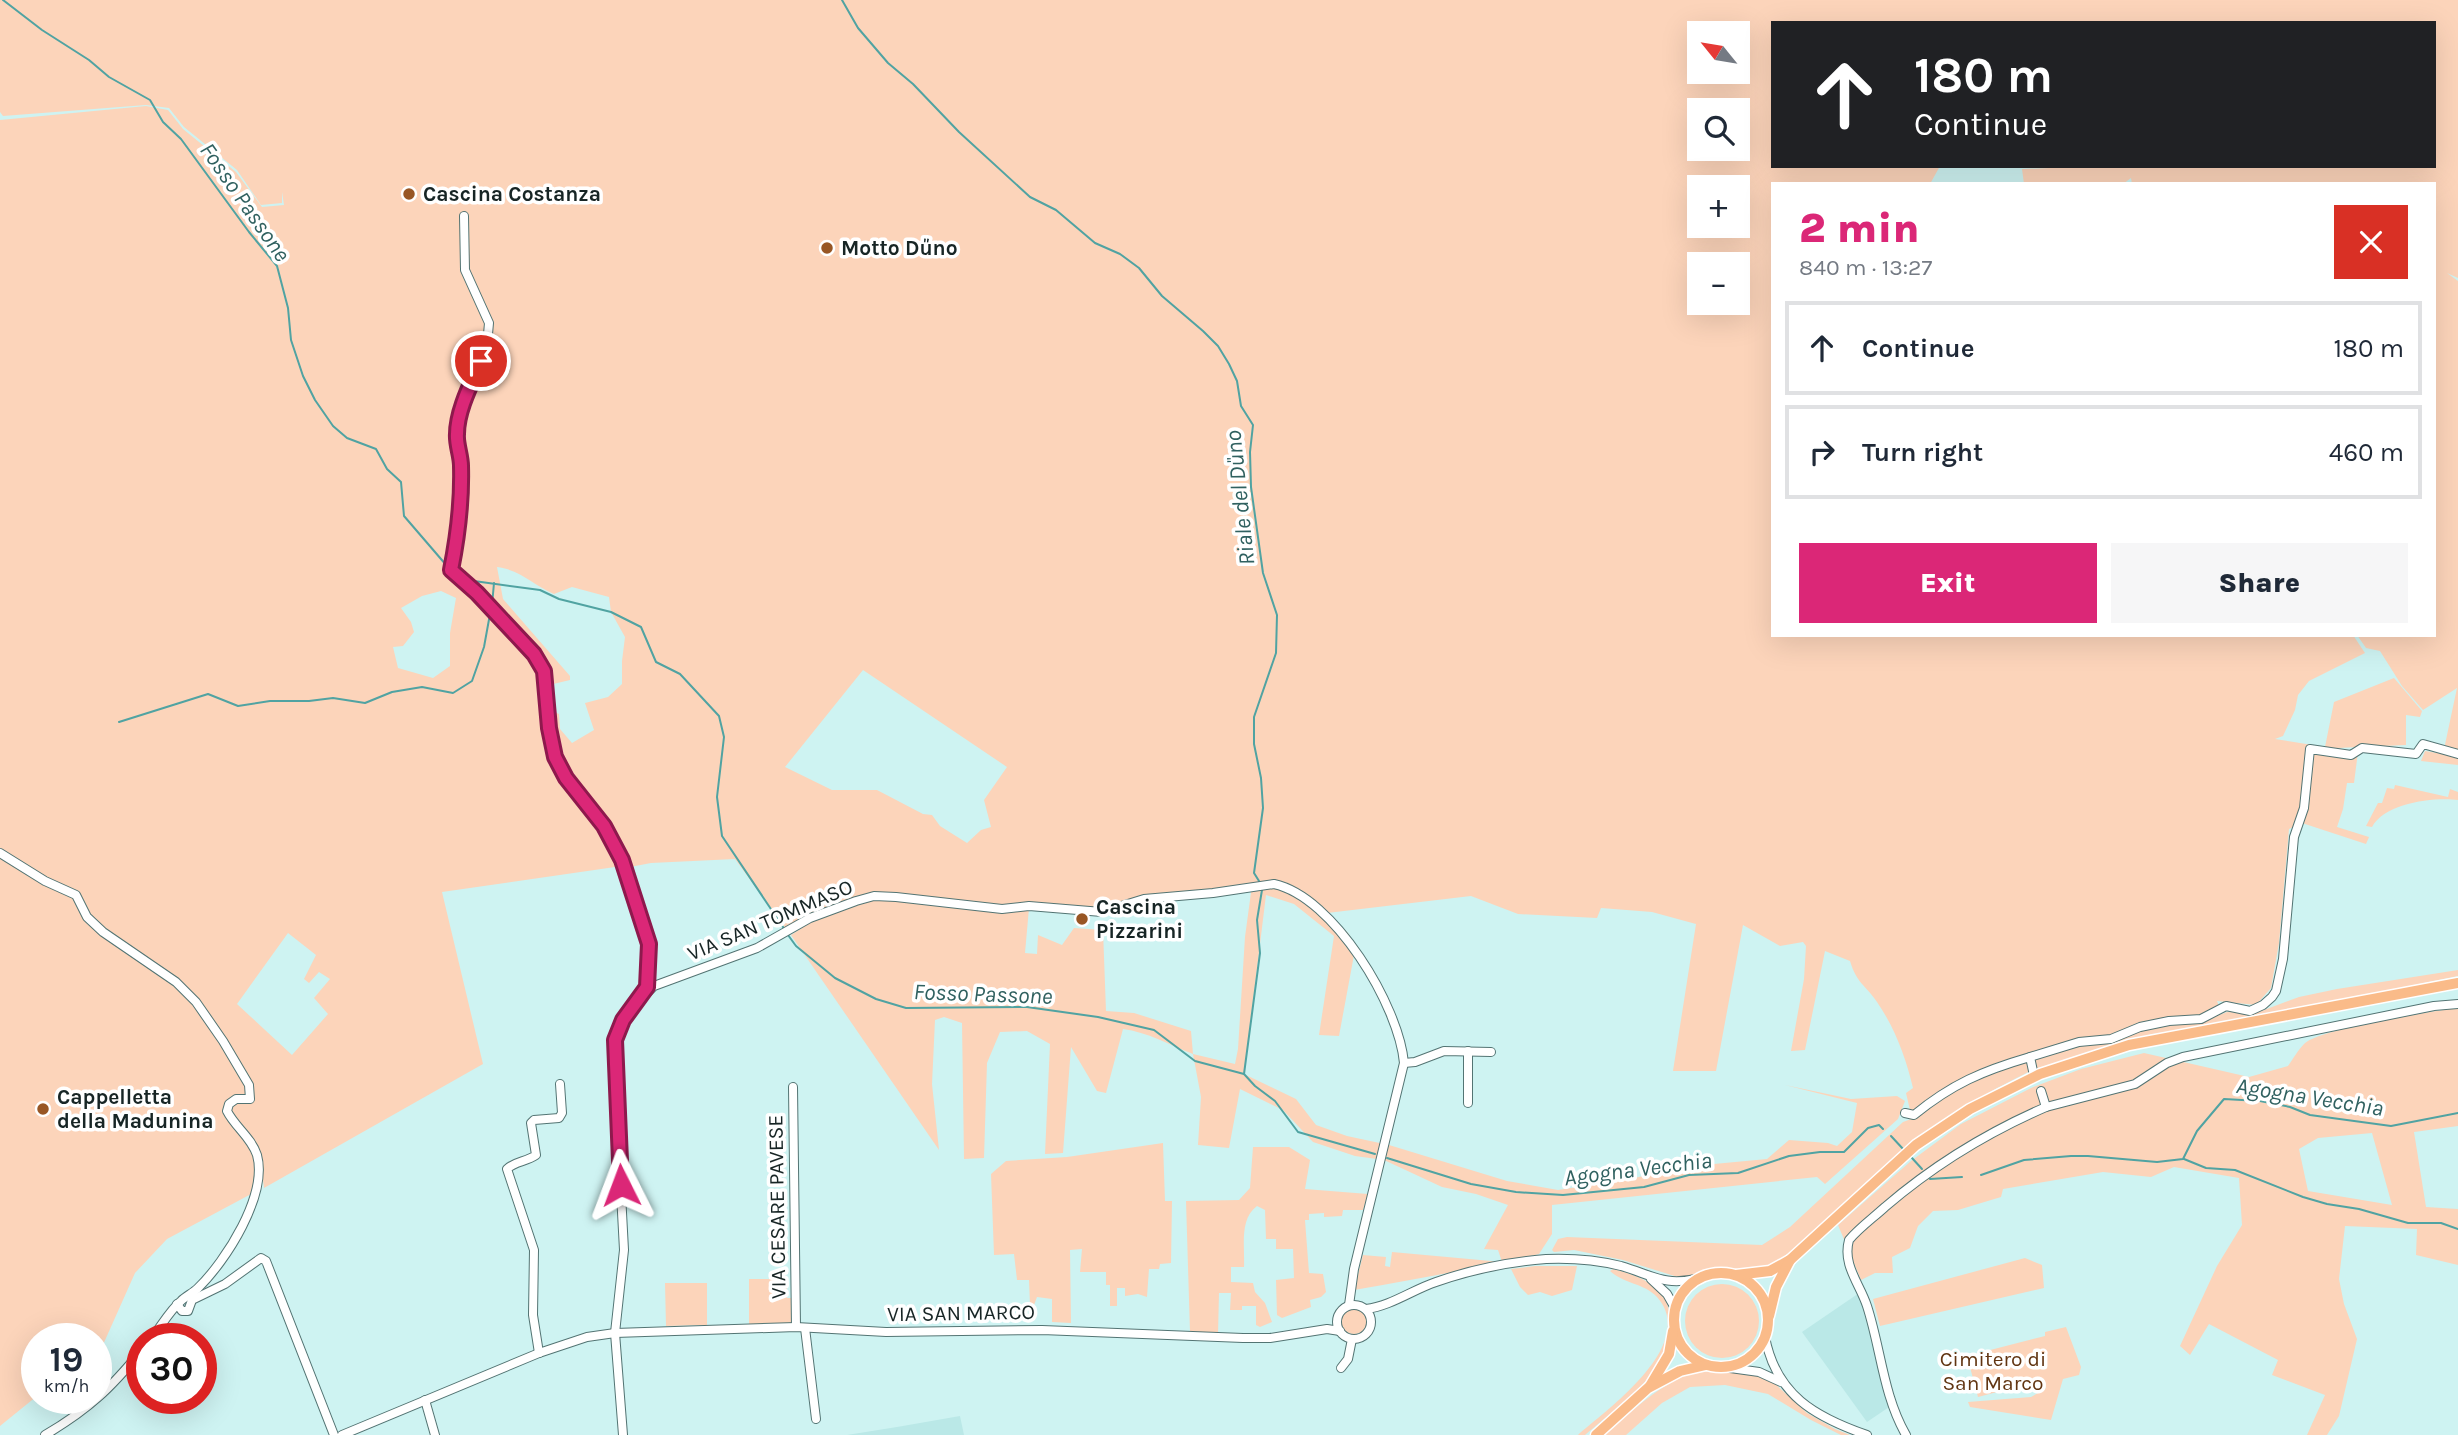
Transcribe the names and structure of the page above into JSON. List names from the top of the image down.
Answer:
{
  "streets": {
    "street": ["VIA SAN TOMMASO", "VIA CESARE PAVESE", "VIA SAN MARCO"]
  },
  "crossings": [
    ["VIA SAN TOMMASO", "VIA SAN MARCO"],
    ["VIA CESARE PAVESE", "VIA SAN MARCO"]
  ],
  "water": ["Fosso Passone", "Riale del Dűno", "Agogna Vecchia"],
  "parks": ["Cimitero di San Marco"],
  "places": [
    "Cascina Costanza",
    "Motto Dűno",
    "Cascina Pizzarini",
    "Cappelletta della Madunina"
  ],
  "north": "top left",
  "page": {
    "map_buttons": ["+", "−"],
    "turn": ["180 m", "Continue"],
    "heading": ["2 min", "840 m · 13:27"],
    "list": [
      {
        "name": "Continue",
        "value": "180 m"
      },
      {
        "name": "Turn right",
        "value": "460 m"
      }
    ],
    "buttons": ["Exit", "Share"],
    "speed": "19 km/h",
    "limit": "30"
  }
}
